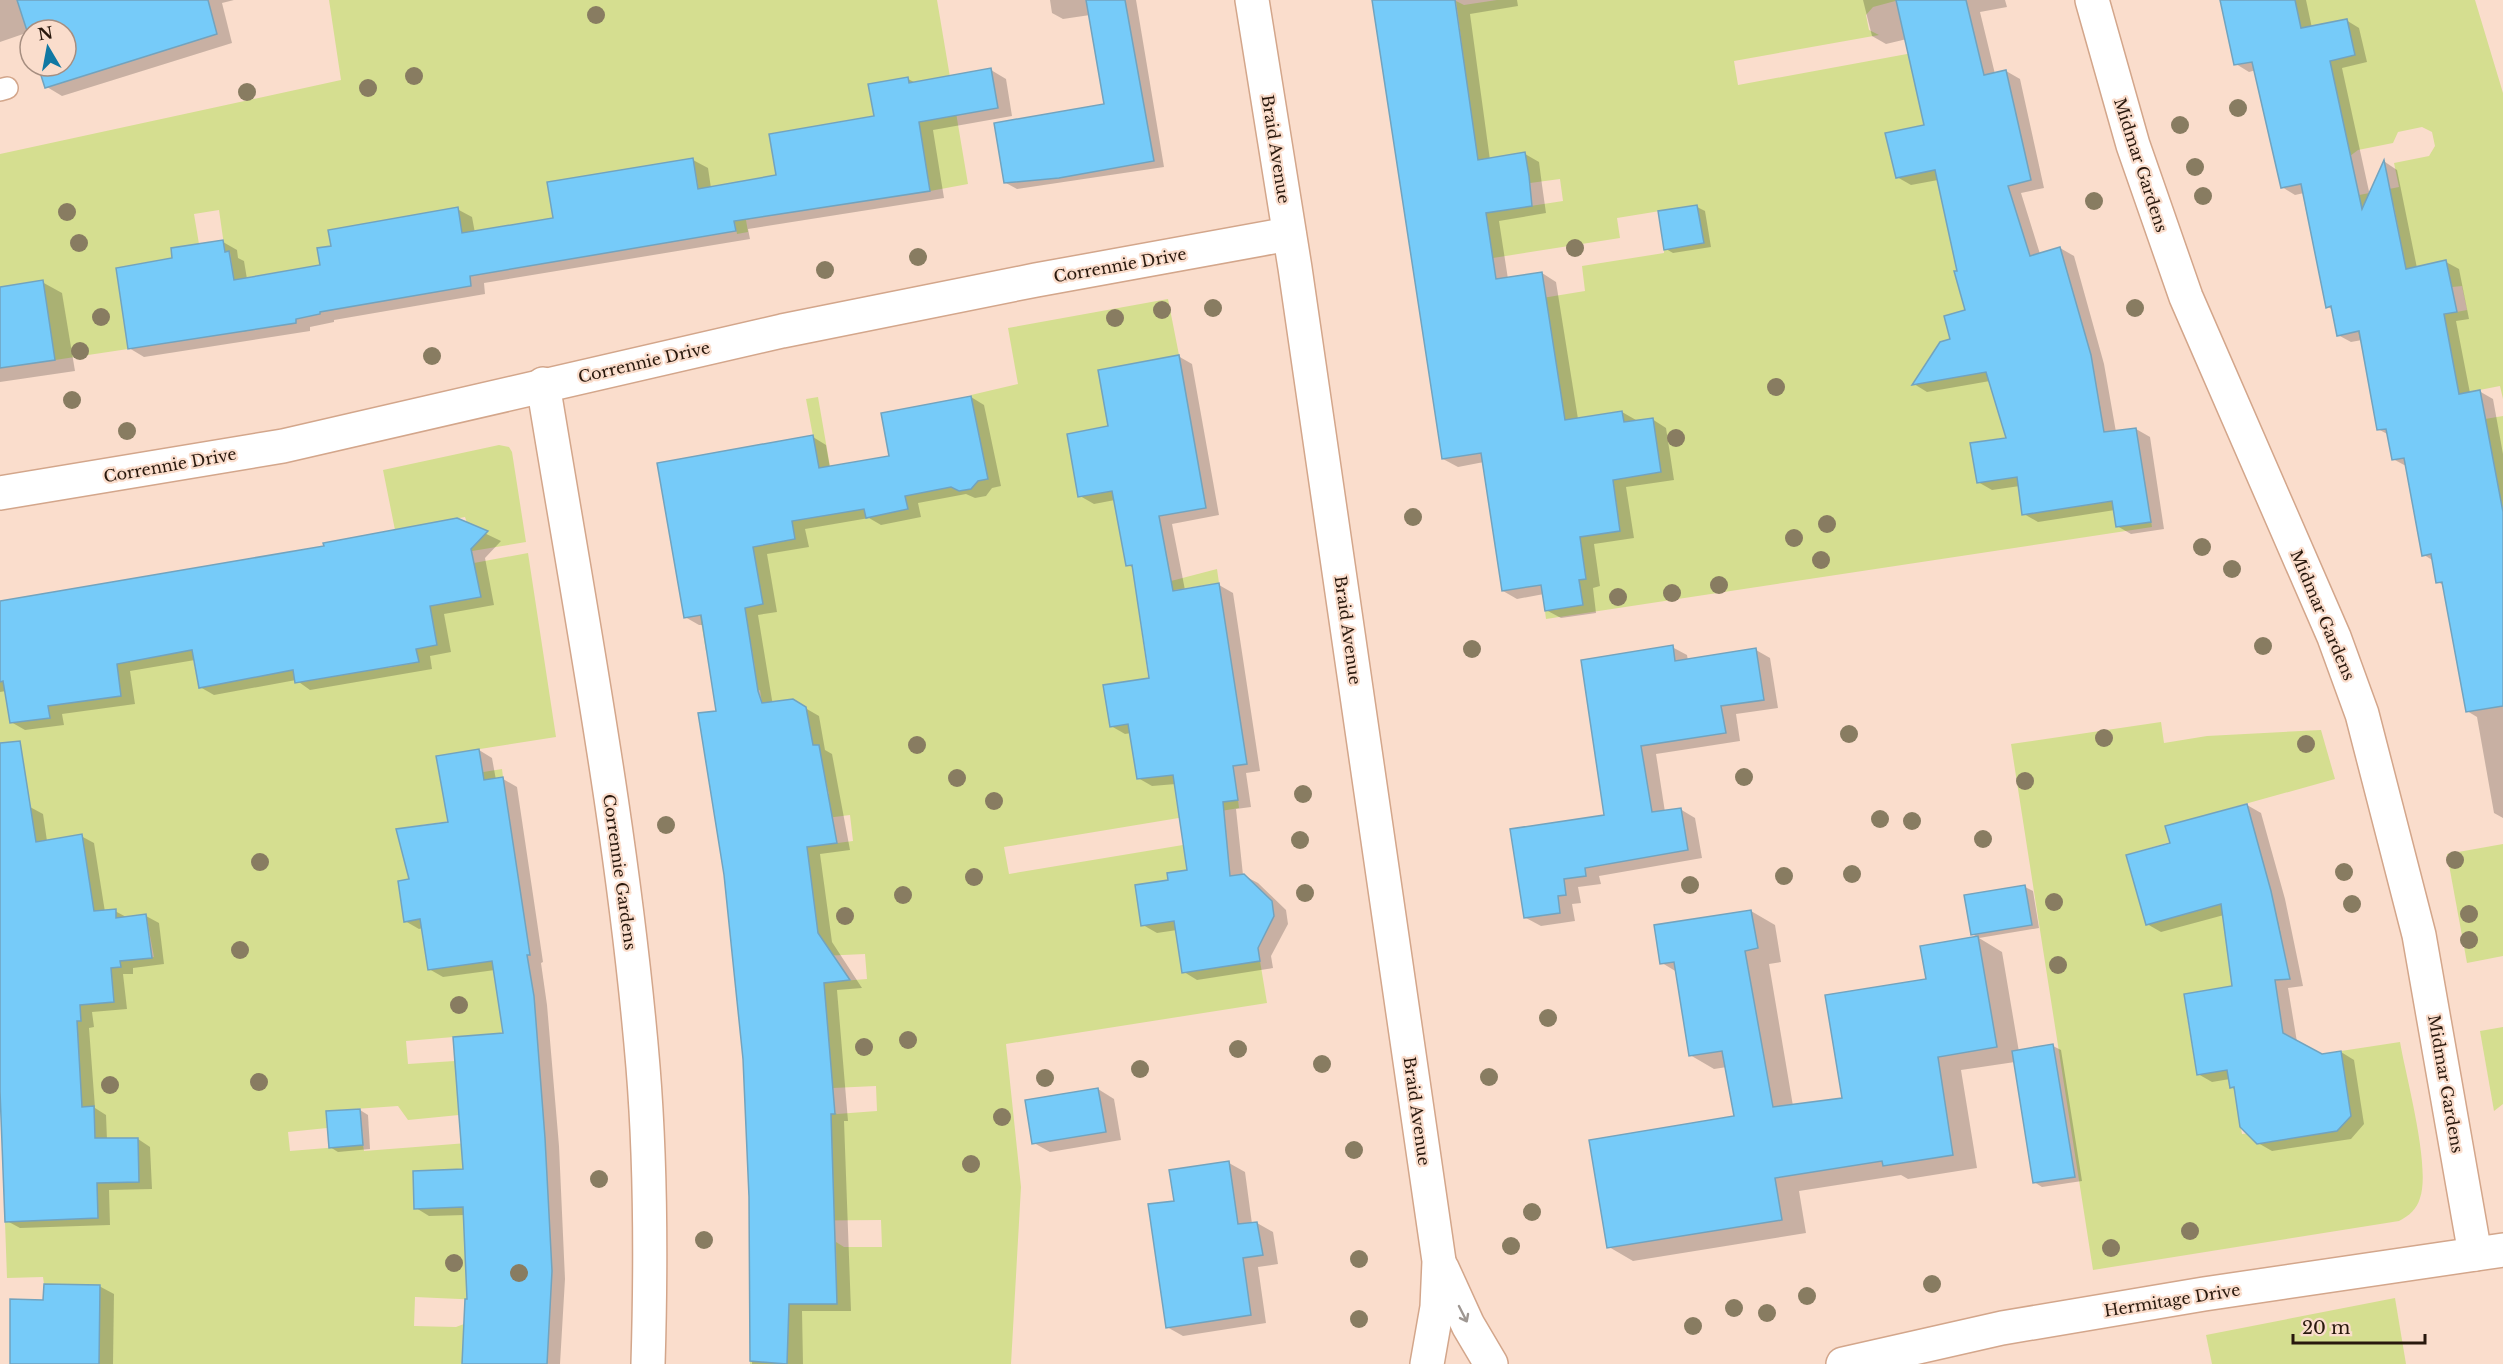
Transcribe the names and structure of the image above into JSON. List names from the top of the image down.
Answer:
{
  "streets": {
    "street": [
      "Braid Avenue",
      "Midmar Gardens",
      "Corrennie Drive",
      "Corrennie Gardens",
      "Hermitage Drive"
    ]
  },
  "crossings": [
    ["Braid Avenue", "Corrennie Drive"],
    ["Midmar Gardens", "Hermitage Drive"],
    ["Corrennie Drive", "Corrennie Gardens"]
  ],
  "scale_bar": "20 m",
  "north": "top"
}
